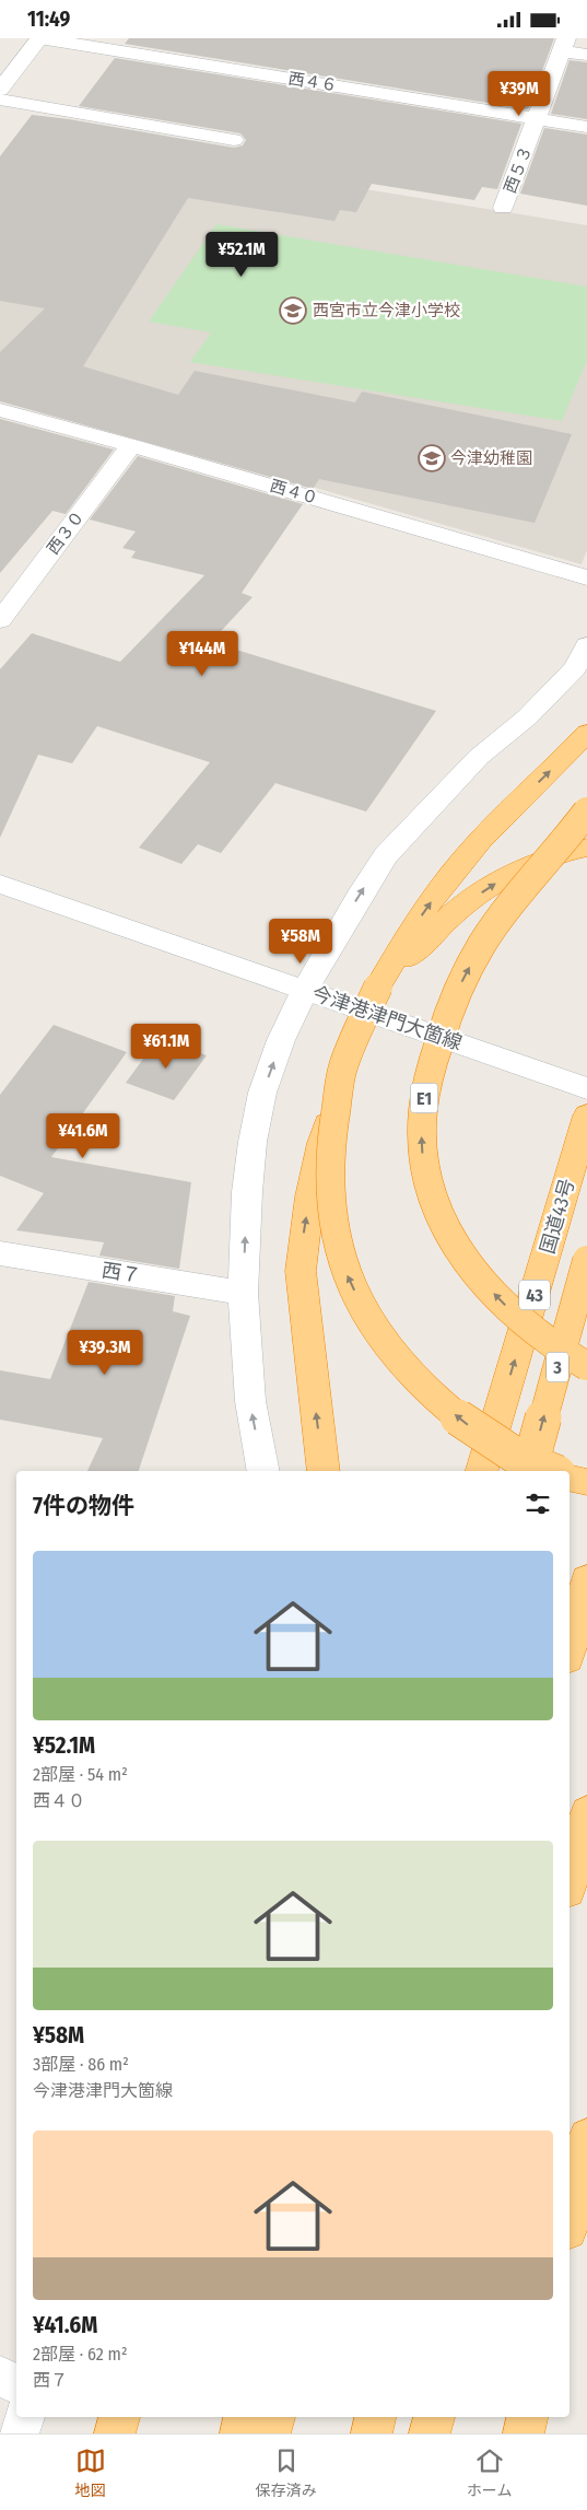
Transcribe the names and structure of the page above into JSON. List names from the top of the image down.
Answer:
{
  "streets": {
    "highway": [
      "E1",
      "国道43号",
      "43",
      "3"
    ],
    "street": [
      "西４６",
      "西５３",
      "西４０",
      "西３０",
      "今津港津門大箇線",
      "西７"
    ]
  },
  "crossings": [
    ["西４６", "西５３"],
    ["西４０", "西３０"]
  ],
  "places": {
    "school or university": ["西宮市立今津小学校", "今津幼稚園"]
  },
  "page": {
    "status": "11:49",
    "price": [
      "¥39M",
      "¥52.1M",
      "¥144M",
      "¥58M",
      "¥61.1M",
      "¥41.6M",
      "¥39.3M"
    ],
    "heading": "7件の物件",
    "list": [
      {
        "name": "¥52.1M",
        "note": "2部屋 · 54 m² · 西４０"
      },
      {
        "name": "¥58M",
        "note": "3部屋 · 86 m² · 今津港津門大箇線"
      },
      {
        "name": "¥41.6M",
        "note": "2部屋 · 62 m² · 西７"
      }
    ],
    "tabs": ["地図", "保存済み", "ホーム"]
  }
}
